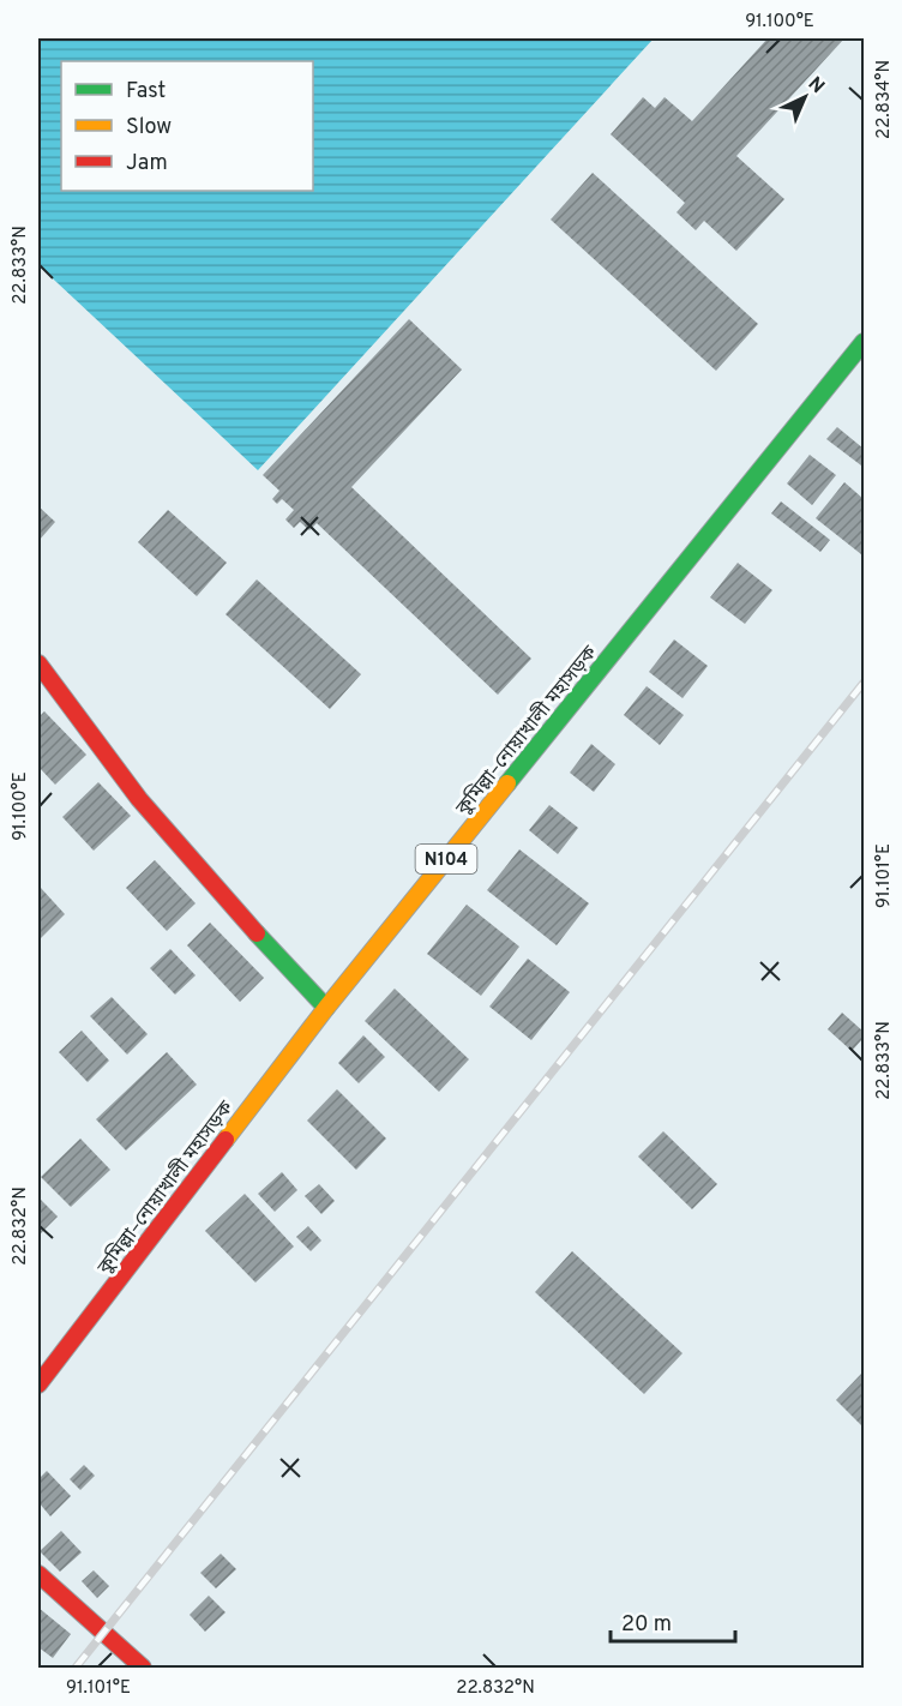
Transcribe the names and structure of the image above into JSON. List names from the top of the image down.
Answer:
{
  "streets": {
    "main road": ["কুমিল্লা–নোয়াখালী মহাসড়ক", "N104"]
  },
  "legend": ["Fast", "Slow", "Jam"],
  "scale_bar": "20 m",
  "north": "top right",
  "coordinates": [
    "91.100°E",
    "22.834°N",
    "22.833°N",
    "91.101°E",
    "22.832°N"
  ]
}
